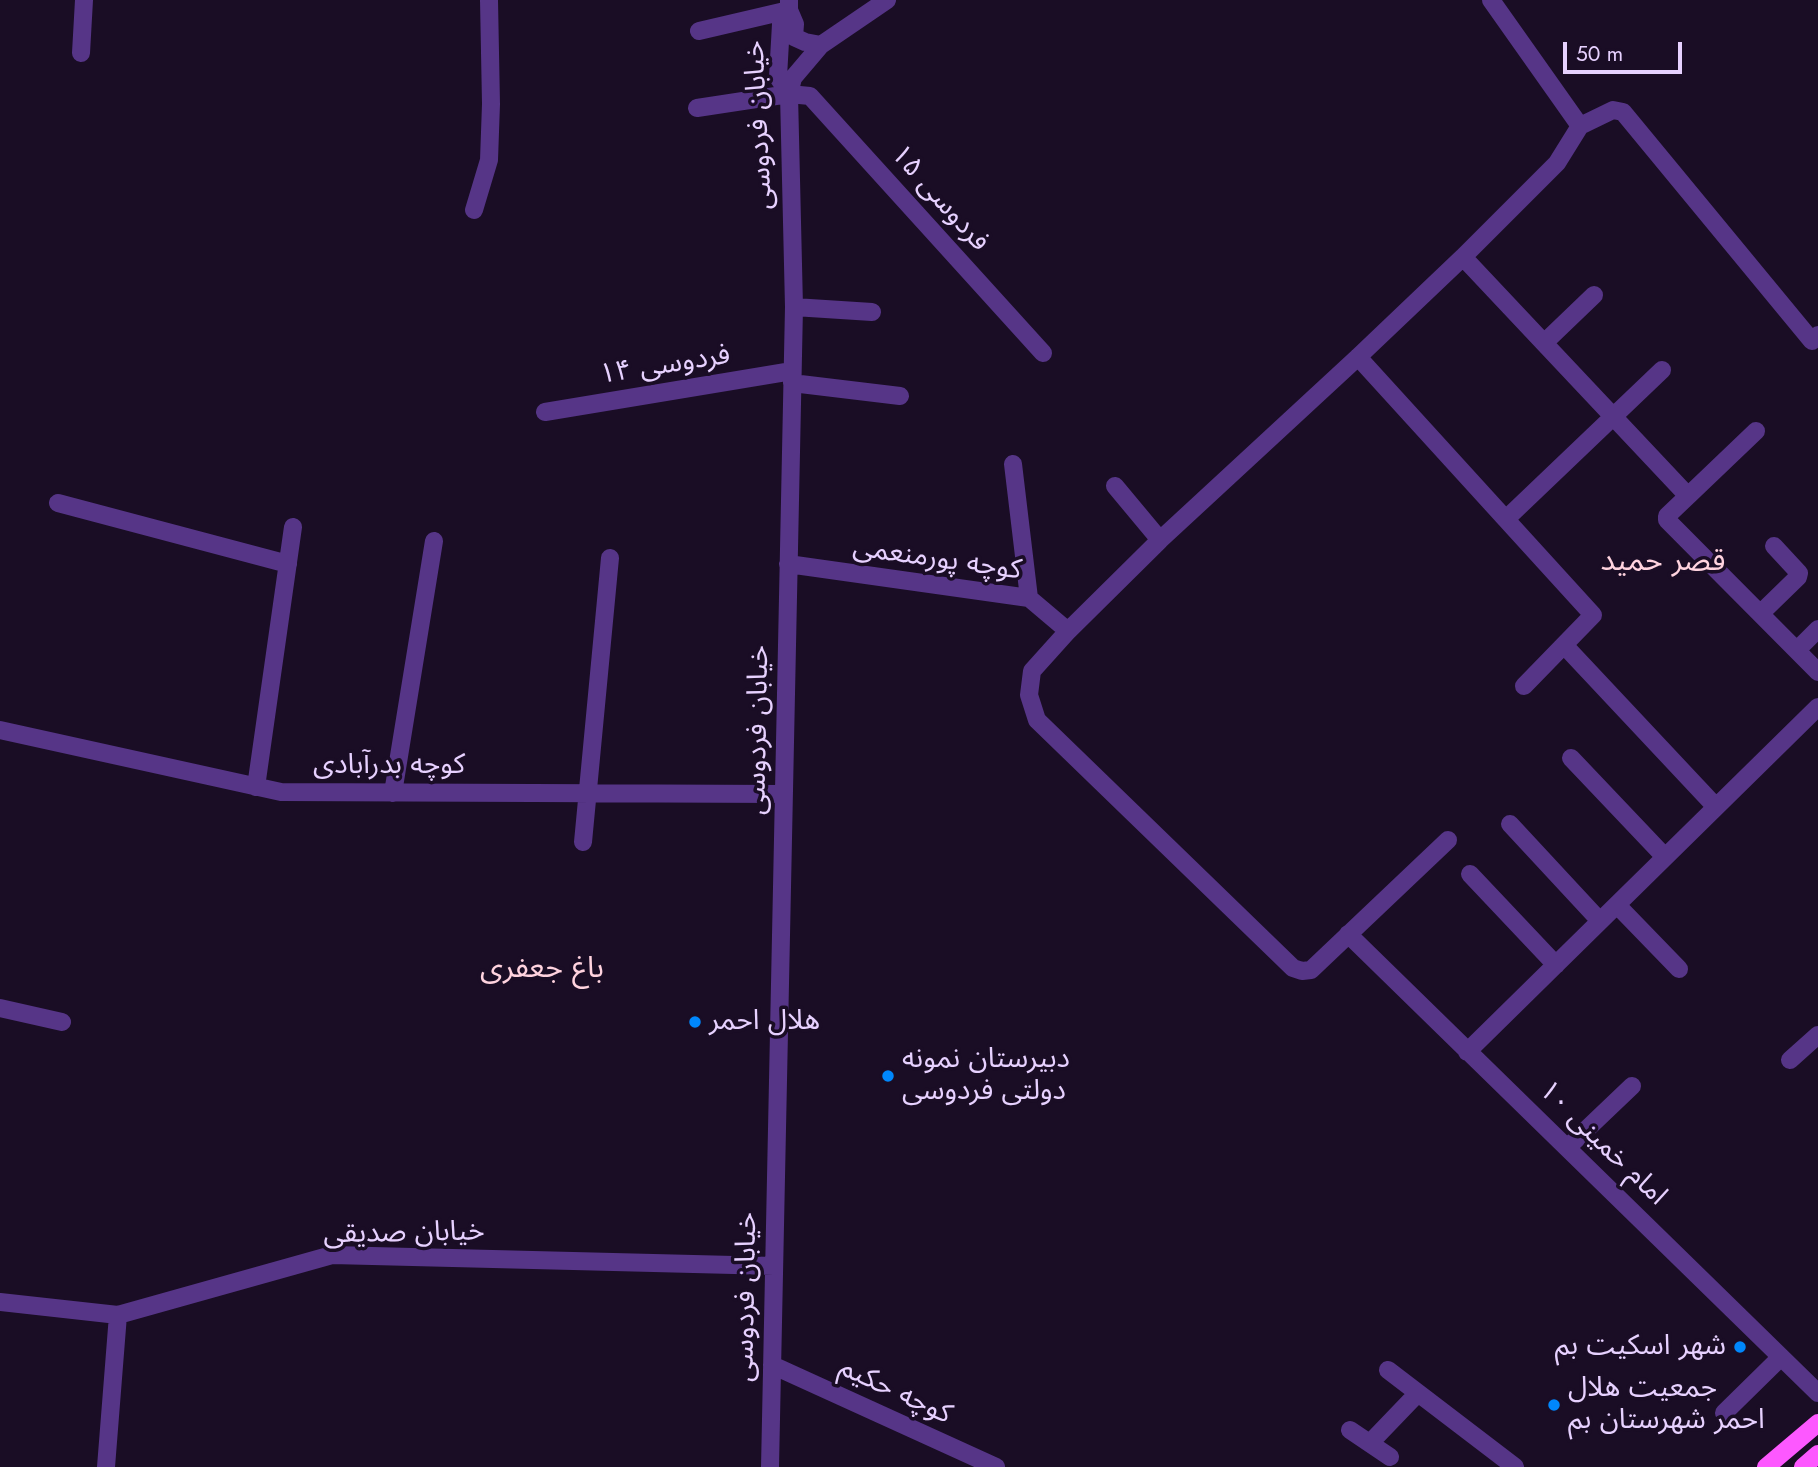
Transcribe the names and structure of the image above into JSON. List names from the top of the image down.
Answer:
{
  "streets": {
    "street": [
      "خیابان فردوسی",
      "فردوسی ۱۵",
      "فردوسی ۱۴",
      "کوچه پورمنعمی",
      "کوچه بدرآبادی",
      "امام خمینی ۱۰",
      "خیابان صدیقی",
      "کوچه حکیم"
    ]
  },
  "crossings": [
    ["خیابان فردوسی", "فردوسی ۱۵"],
    ["خیابان فردوسی", "فردوسی ۱۴"],
    ["خیابان فردوسی", "کوچه پورمنعمی"],
    ["خیابان فردوسی", "کوچه بدرآبادی"],
    ["خیابان فردوسی", "خیابان صدیقی"],
    ["خیابان فردوسی", "کوچه حکیم"]
  ],
  "districts": ["قصر حمید", "باغ جعفری"],
  "places": [
    "هلال احمر",
    "دبیرستان نمونه دولتی فردوسی",
    "شهر اسکیت بم",
    "جمعیت هلال احمر شهرستان بم"
  ],
  "scale_bar": "50 m"
}
